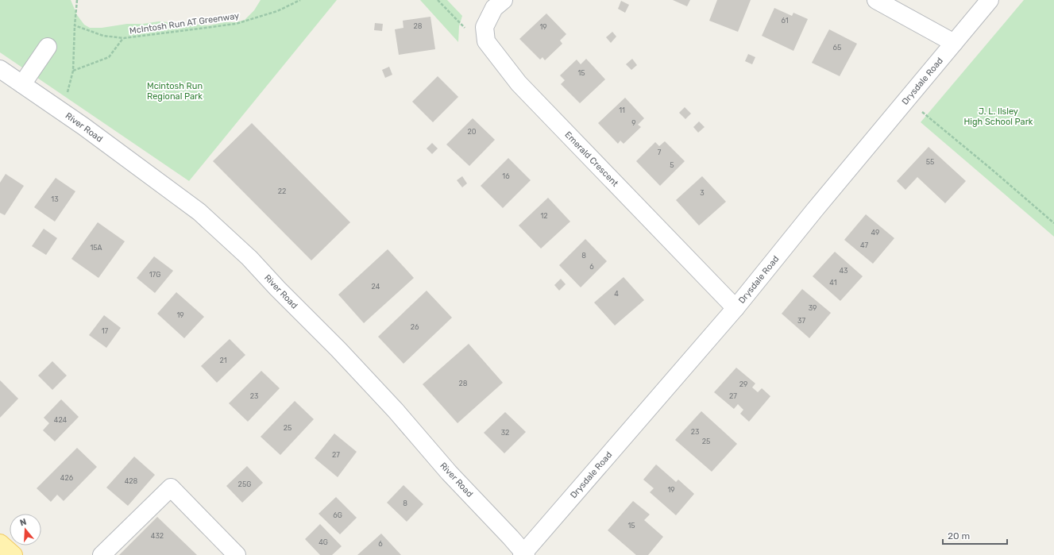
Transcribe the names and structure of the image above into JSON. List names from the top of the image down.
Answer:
{
  "streets": {
    "street": ["Drysdale Road", "River Road", "Emerald Crescent"],
    "path": ["McIntosh Run AT Greenway"]
  },
  "crossings": [
    ["Drysdale Road", "River Road"],
    ["Drysdale Road", "Emerald Crescent"]
  ],
  "parks": ["Mcintosh Run Regional Park", "J. L. Ilsley High School Park"],
  "house_numbers": [
    "61",
    "28",
    "19",
    "65",
    "15",
    "11",
    "9",
    "20",
    "7",
    "55",
    "5",
    "16",
    "22",
    "3",
    "13",
    "12",
    "49",
    "47",
    "15A",
    "8",
    "6",
    "43",
    "17G",
    "41",
    "24",
    "4",
    "39",
    "19",
    "37",
    "26",
    "17",
    "21",
    "28",
    "29",
    "23",
    "27",
    "424",
    "25",
    "23",
    "32",
    "25",
    "27",
    "426",
    "428",
    "25G",
    "19",
    "8",
    "6G",
    "15",
    "432",
    "4G",
    "6"
  ],
  "scale_bar": "20 m",
  "north": "top"
}
